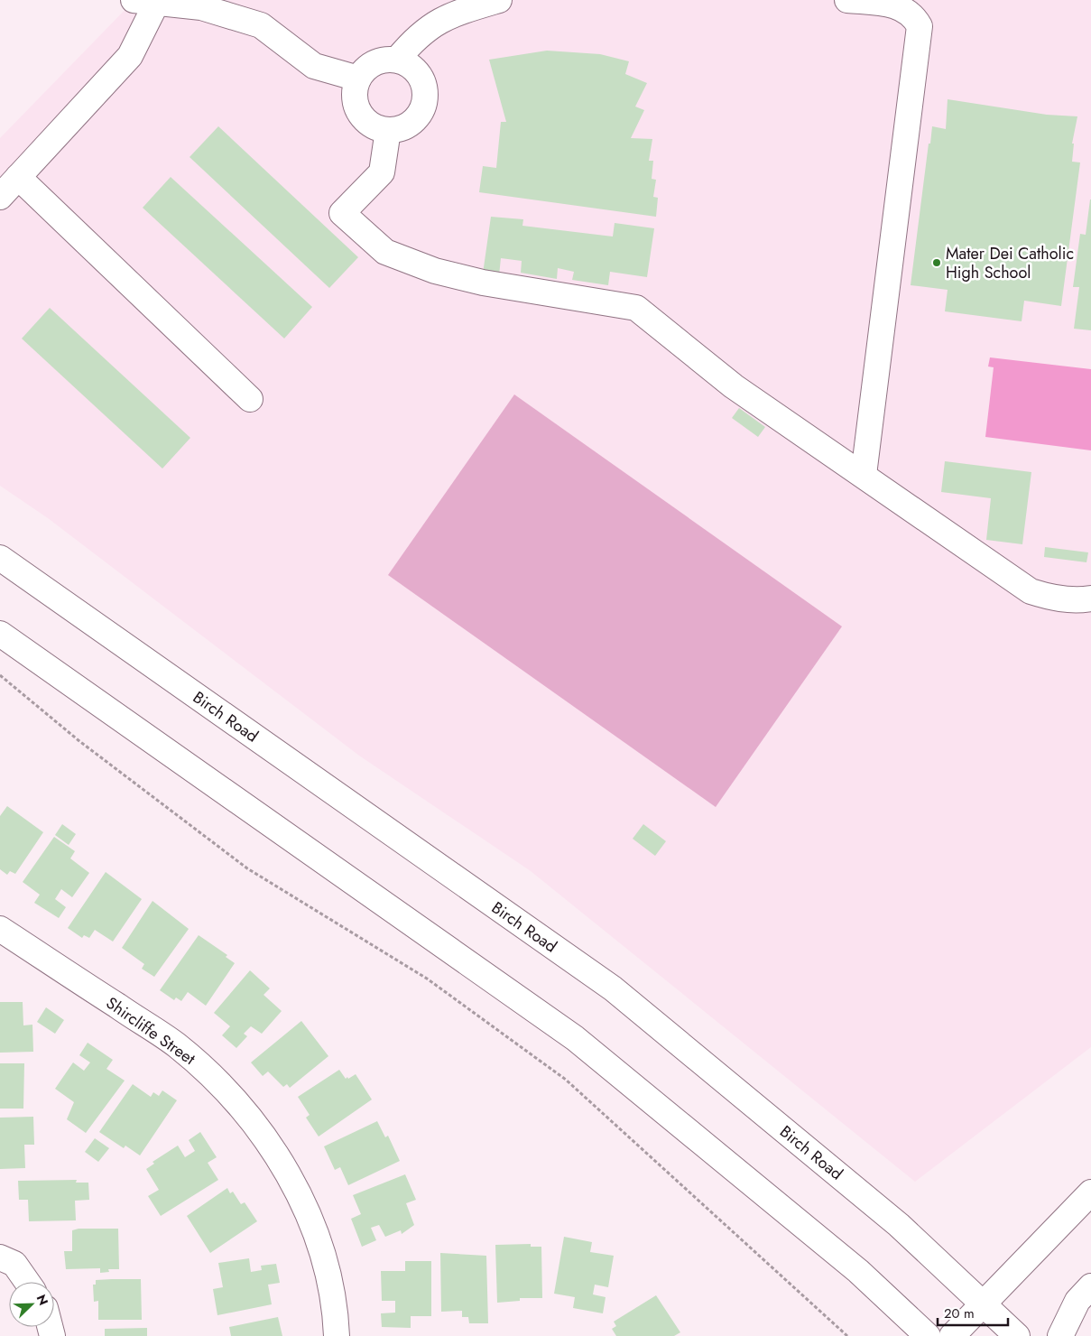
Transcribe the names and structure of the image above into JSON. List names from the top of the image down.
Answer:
{
  "streets": {
    "main road": ["Birch Road", "Shircliffe Street"]
  },
  "places": ["Mater Dei Catholic High School"],
  "scale_bar": "20 m",
  "north": "top right"
}
